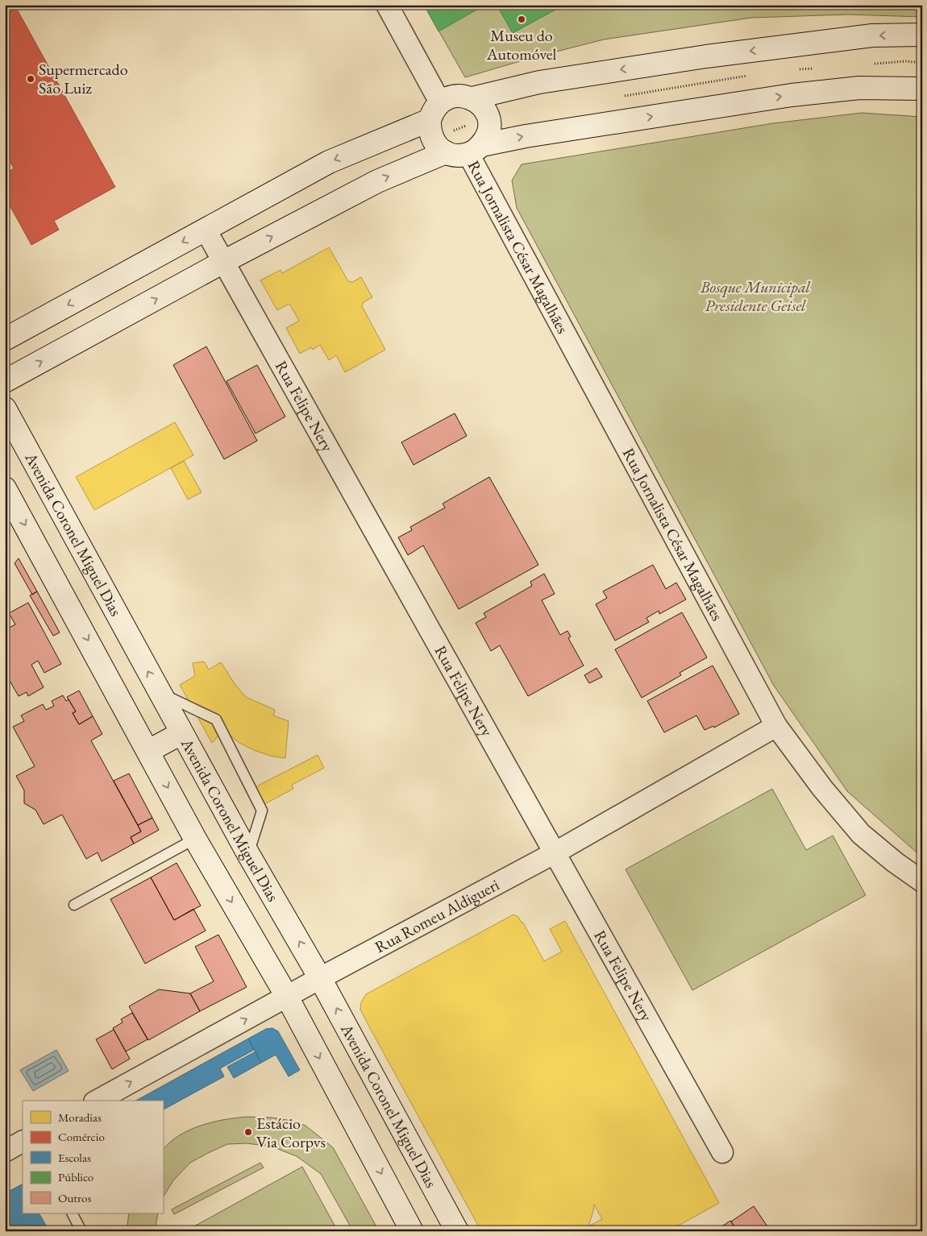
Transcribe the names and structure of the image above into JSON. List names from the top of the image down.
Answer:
{
  "streets": {
    "main road": ["Avenida Coronel Miguel Dias"],
    "street": ["Rua Jornalista César Magalhães", "Rua Felipe Nery", "Rua Romeu Aldigueri"]
  },
  "crossings": [
    ["Rua Jornalista César Magalhães", "Rua Romeu Aldigueri"],
    ["Rua Felipe Nery", "Rua Romeu Aldigueri"],
    ["Avenida Coronel Miguel Dias", "Rua Romeu Aldigueri"]
  ],
  "parks": ["Bosque Municipal Presidente Geisel"],
  "places": ["Museu do Automóvel", "Supermercado São Luiz", "Estácio Via Corpvs"],
  "legend": [
    "Moradias",
    "Comércio",
    "Escolas",
    "Público",
    "Outros"
  ]
}
